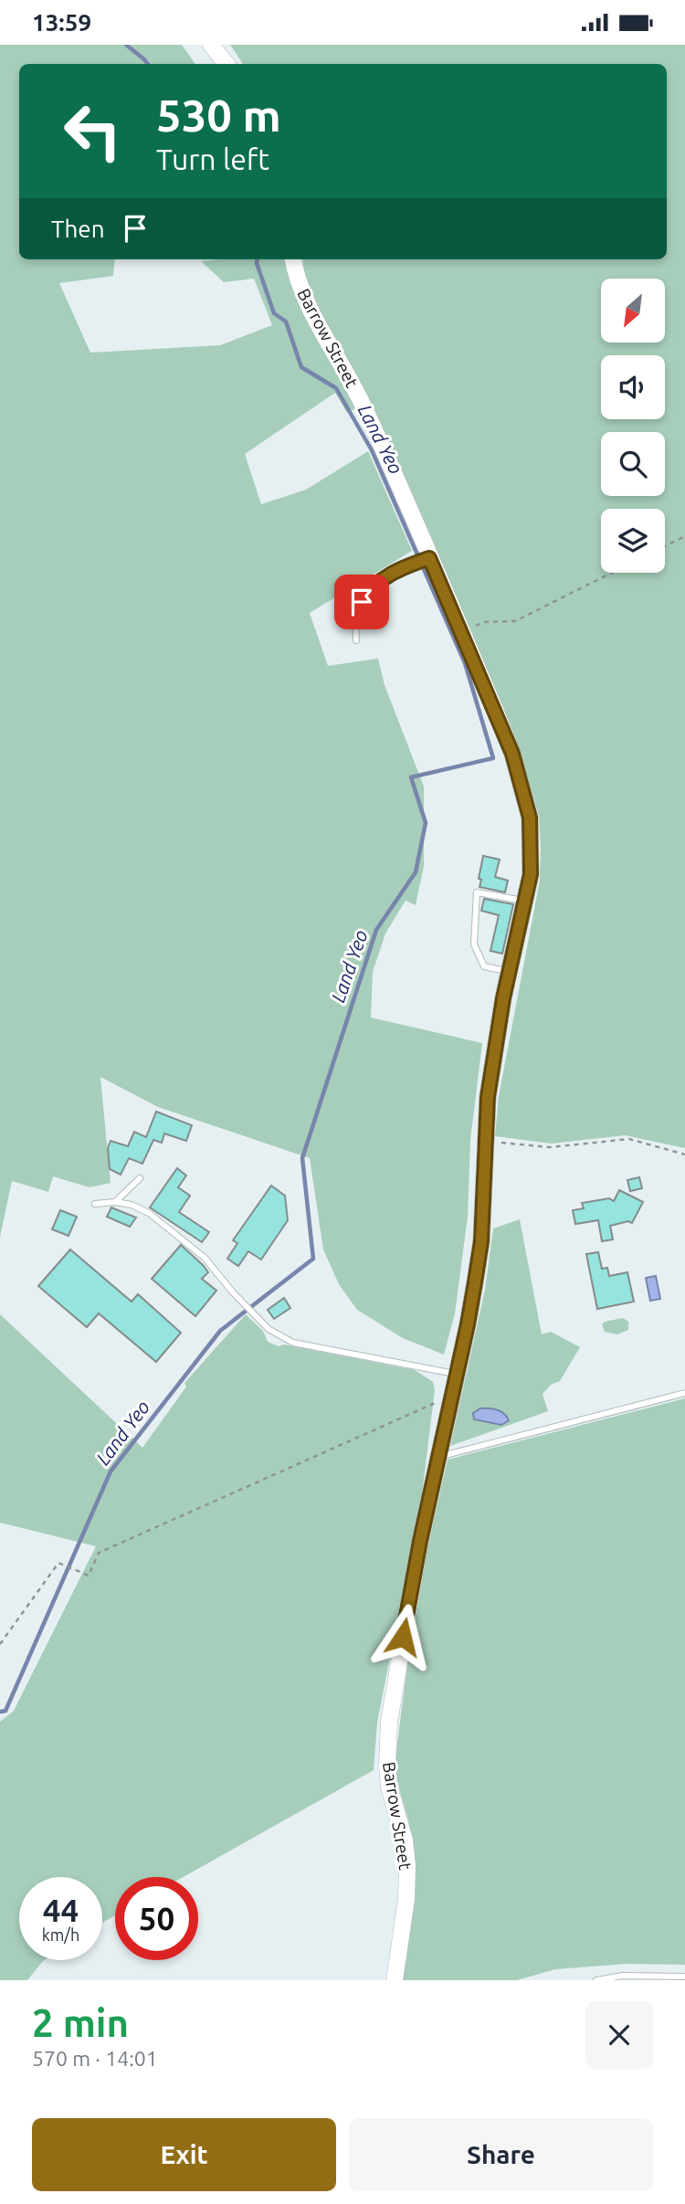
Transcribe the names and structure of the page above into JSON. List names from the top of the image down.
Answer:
{
  "streets": {
    "main road": ["Barrow Street"]
  },
  "water": ["Land Yeo"],
  "north": "bottom left",
  "page": {
    "status": "13:59",
    "turn": ["530 m", "Turn left"],
    "then": "Then",
    "speed": "44 km/h",
    "limit": "50",
    "heading": ["2 min", "570 m · 14:01"],
    "buttons": ["Exit", "Share"]
  }
}
